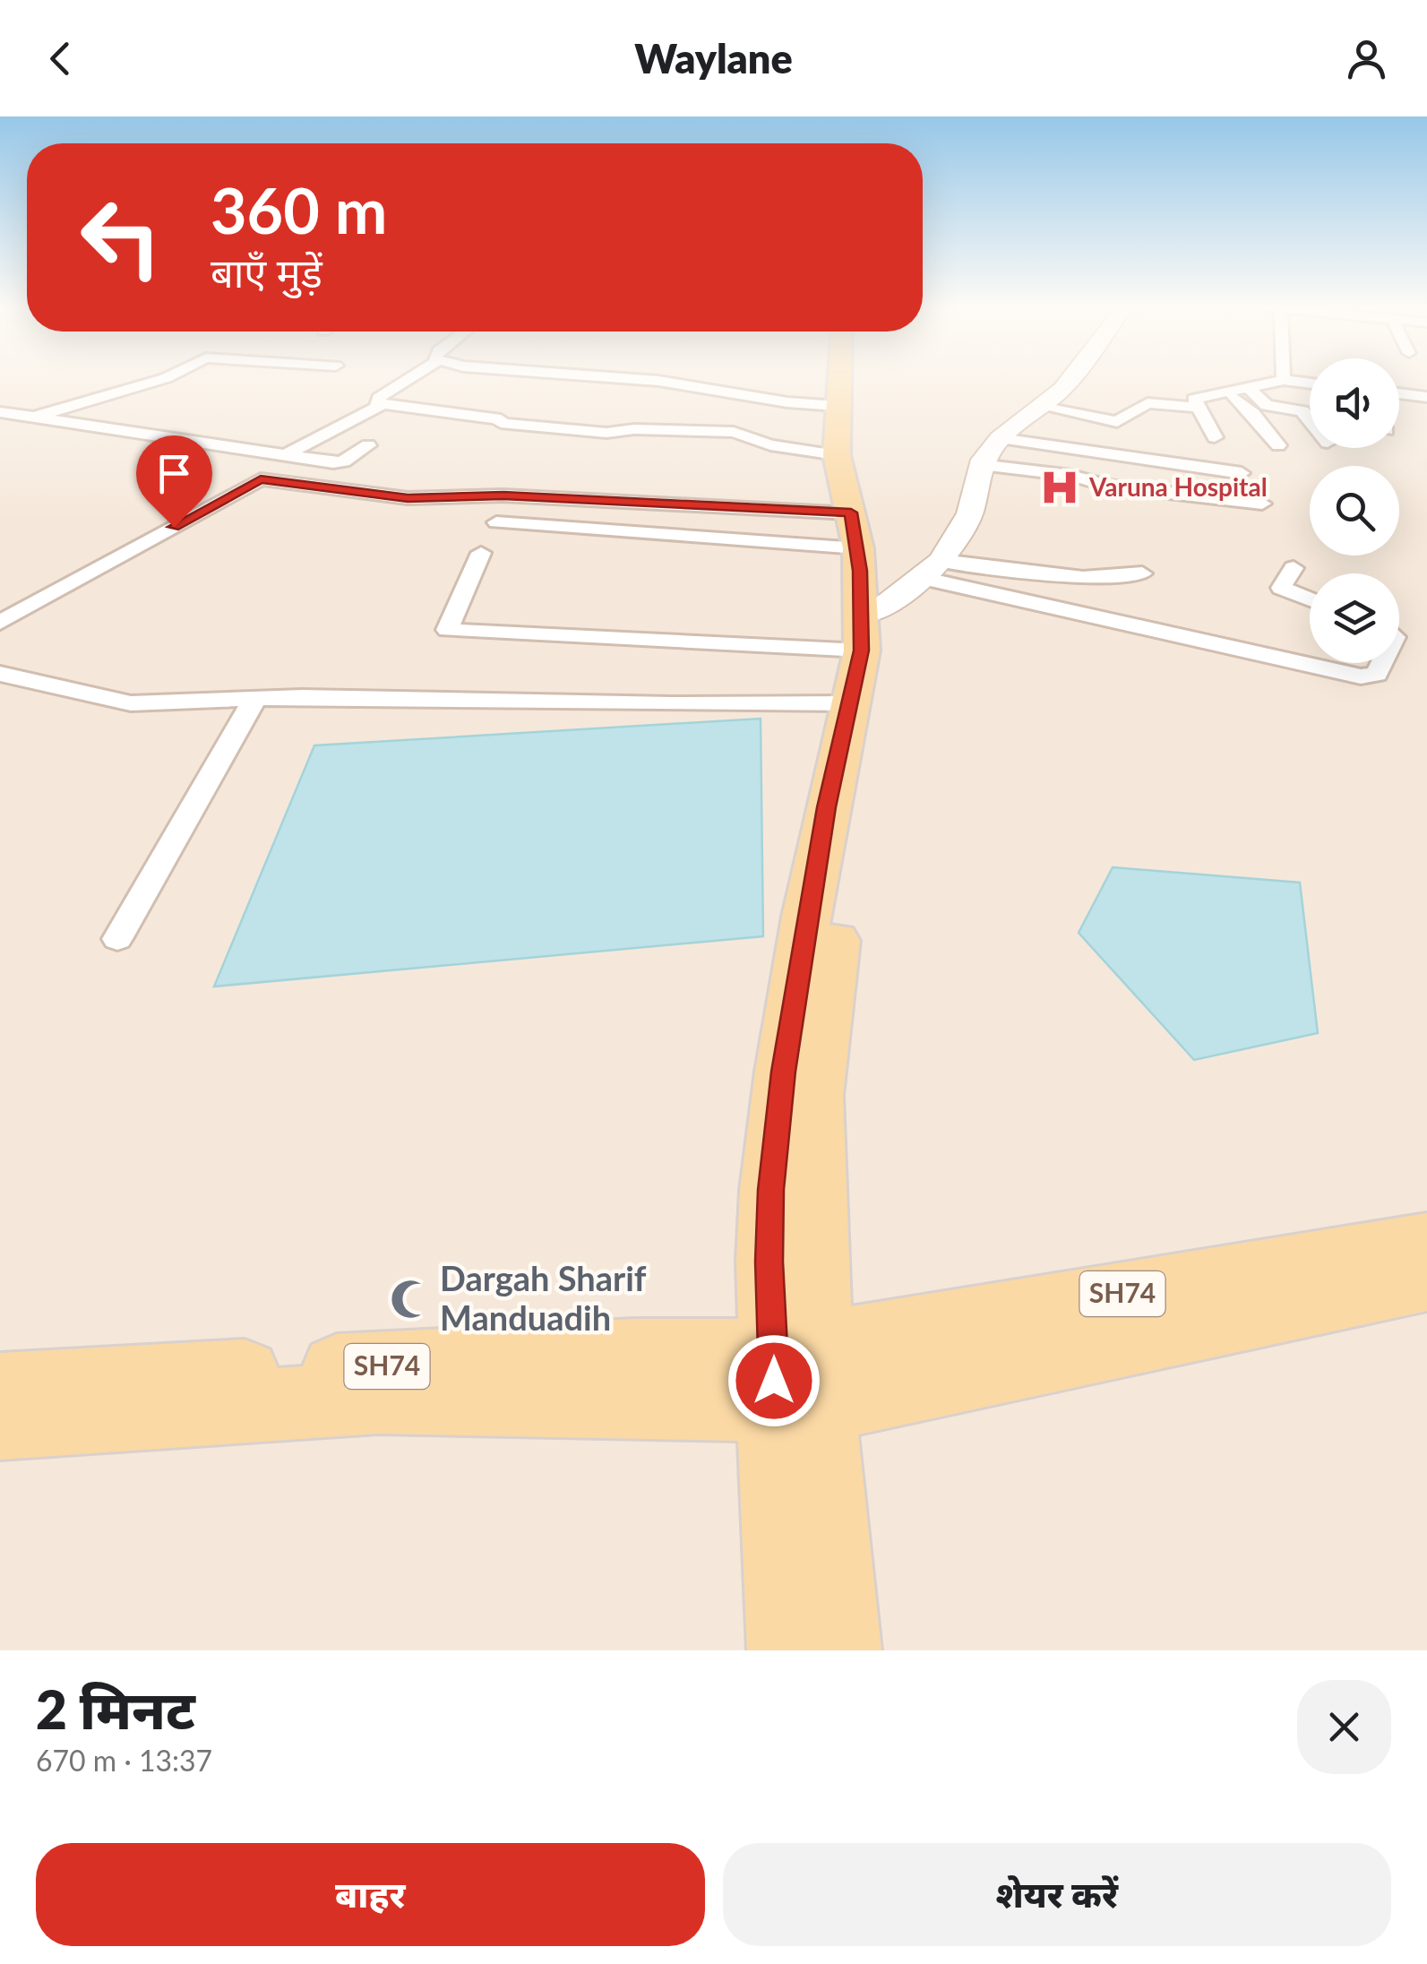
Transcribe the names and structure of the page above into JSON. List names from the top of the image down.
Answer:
{
  "streets": {
    "main road": ["SH74"]
  },
  "places": {
    "hospital": ["Varuna Hospital"],
    "mosque": ["Dargah Sharif Manduadih"]
  },
  "page": {
    "header": "Waylane",
    "turn": ["360 m", "बाएँ मुड़ें"],
    "heading": ["2 मिनट", "670 m · 13:37"],
    "buttons": ["बाहर", "शेयर करें"]
  }
}
